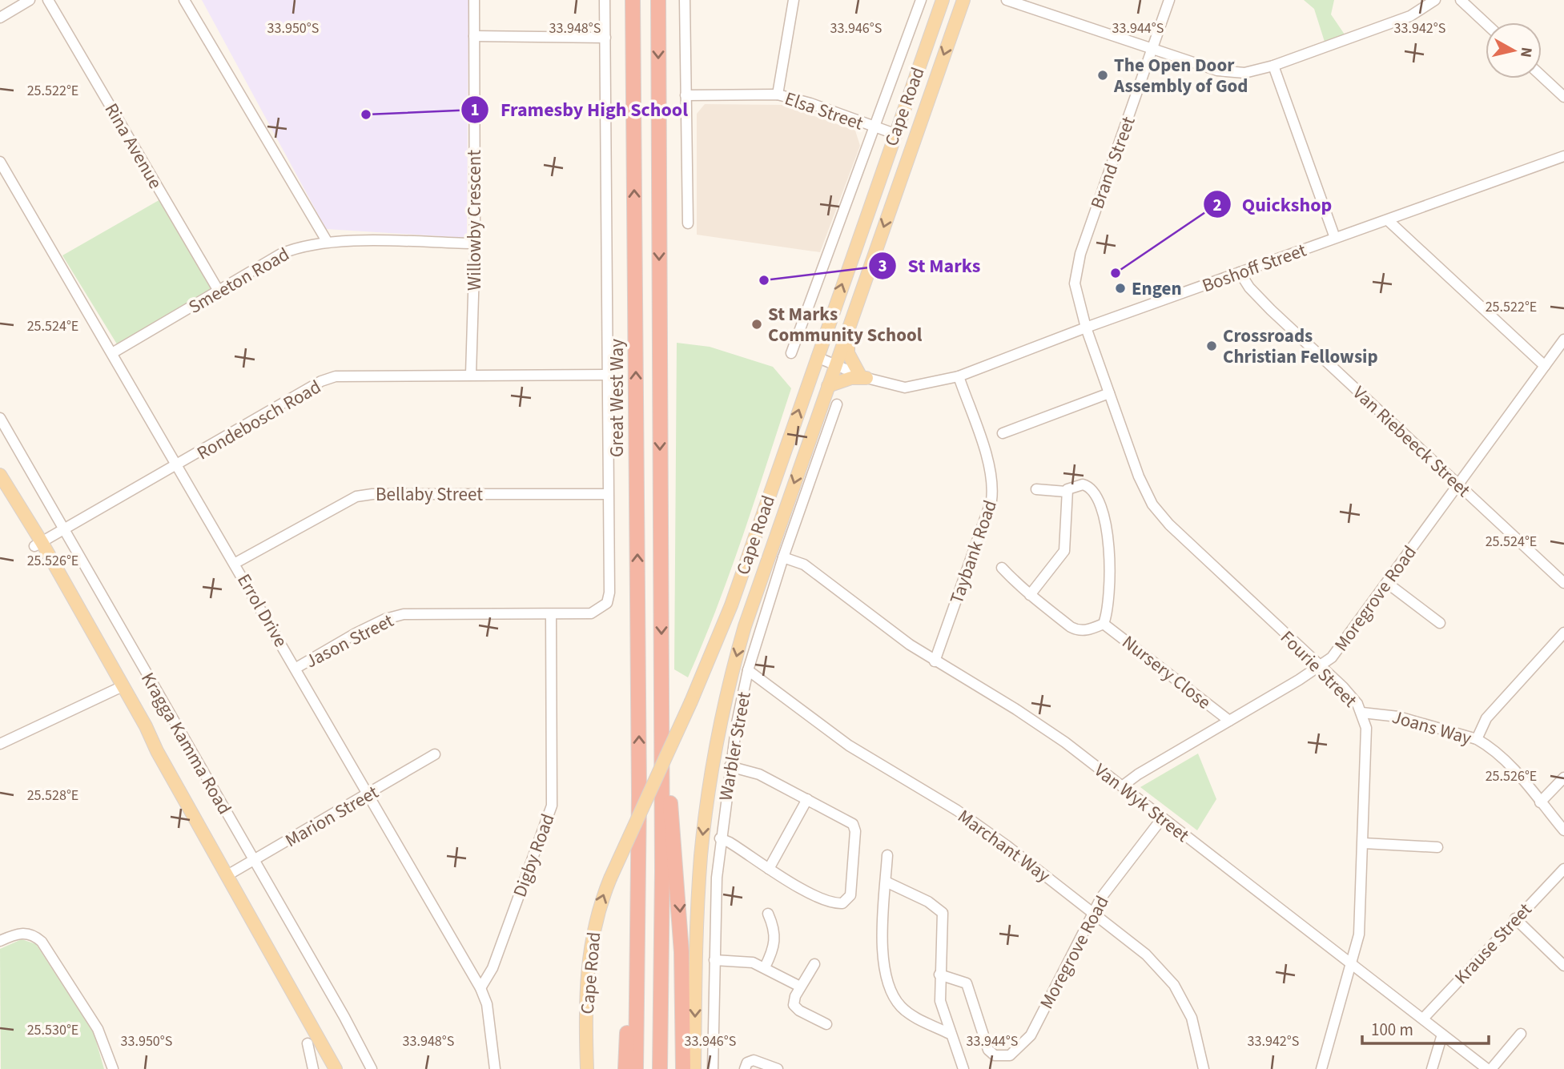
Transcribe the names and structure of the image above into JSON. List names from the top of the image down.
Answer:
{
  "streets": {
    "highway": ["Great West Way"],
    "main road": ["Cape Road", "Kragga Kamma Road"],
    "street": [
      "Elsa Street",
      "Rina Avenue",
      "Brand Street",
      "Willowby Crescent",
      "Boshoff Street",
      "Smeeton Road",
      "Rondebosch Road",
      "Van Riebeeck Street",
      "Bellaby Street",
      "Taybank Road",
      "Moregrove Road",
      "Errol Drive",
      "Jason Street",
      "Fourie Street",
      "Nursery Close",
      "Joans Way",
      "Warbler Street",
      "Van Wyk Street",
      "Marion Street",
      "Marchant Way",
      "Digby Road",
      "Krause Street"
    ]
  },
  "crossings": [
    ["Cape Road", "Elsa Street"],
    ["Cape Road", "Boshoff Street"],
    ["Rina Avenue", "Smeeton Road"],
    ["Brand Street", "Boshoff Street"],
    ["Brand Street", "Fourie Street"],
    ["Willowby Crescent", "Smeeton Road"],
    ["Willowby Crescent", "Rondebosch Road"],
    ["Boshoff Street", "Van Riebeeck Street"],
    ["Boshoff Street", "Taybank Road"],
    ["Boshoff Street", "Fourie Street"],
    ["Smeeton Road", "Errol Drive"],
    ["Great West Way", "Rondebosch Road"],
    ["Great West Way", "Bellaby Street"],
    ["Great West Way", "Jason Street"],
    ["Rondebosch Road", "Errol Drive"],
    ["Rondebosch Road", "Kragga Kamma Road"],
    ["Van Riebeeck Street", "Moregrove Road"],
    ["Bellaby Street", "Errol Drive"],
    ["Taybank Road", "Van Wyk Street"],
    ["Moregrove Road", "Fourie Street"],
    ["Moregrove Road", "Nursery Close"],
    ["Moregrove Road", "Van Wyk Street"],
    ["Moregrove Road", "Marchant Way"],
    ["Errol Drive", "Jason Street"],
    ["Errol Drive", "Marion Street"],
    ["Errol Drive", "Digby Road"],
    ["Jason Street", "Digby Road"],
    ["Fourie Street", "Joans Way"],
    ["Fourie Street", "Van Wyk Street"],
    ["Kragga Kamma Road", "Marion Street"],
    ["Warbler Street", "Van Wyk Street"],
    ["Warbler Street", "Marchant Way"],
    ["Van Wyk Street", "Krause Street"]
  ],
  "places": [
    "The Open Door Assembly of God",
    "Framesby High School",
    "Quickshop",
    "St Marks",
    "Engen",
    "St Marks Community School",
    "Crossroads Christian Fellowsip"
  ],
  "scale_bar": "100 m",
  "north": "right",
  "coordinates": [
    "33.950°S",
    "33.948°S",
    "33.946°S",
    "33.944°S",
    "33.942°S",
    "25.522°E",
    "25.524°E",
    "25.526°E",
    "25.528°E",
    "25.530°E"
  ]
}
